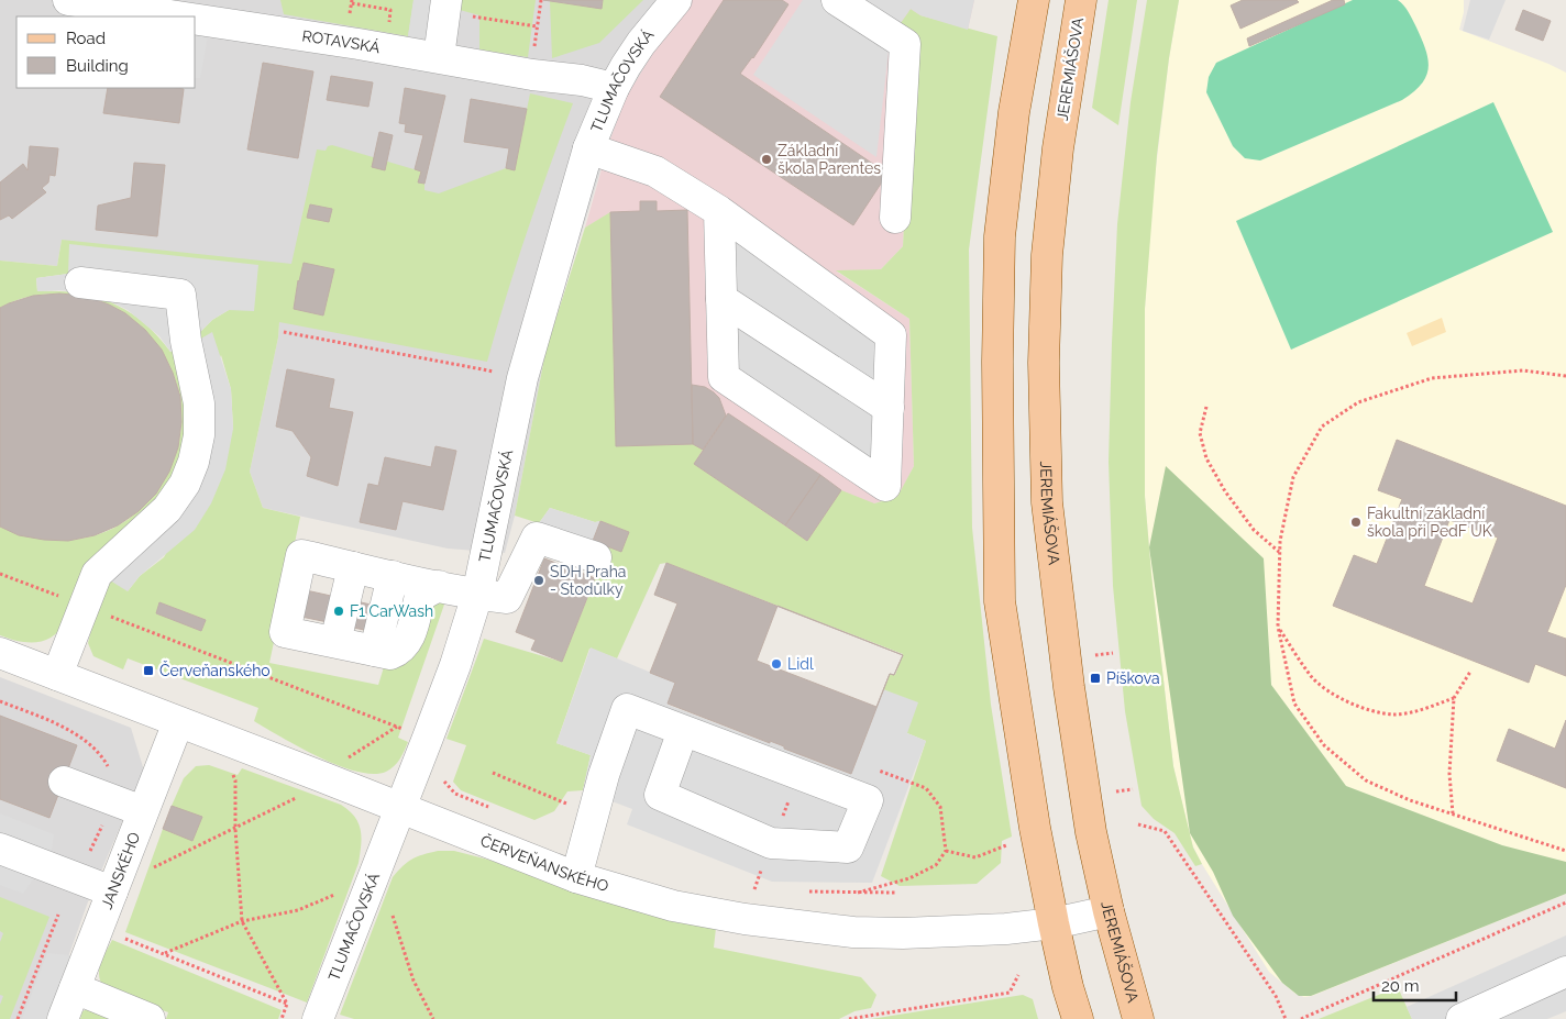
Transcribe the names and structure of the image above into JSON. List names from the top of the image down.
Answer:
{
  "streets": {
    "main road": ["JEREMIÁŠOVA"],
    "street": [
      "ROTAVSKÁ",
      "TLUMAČOVSKÁ",
      "ČERVEŇANSKÉHO",
      "JANSKÉHO"
    ]
  },
  "crossings": [
    ["ROTAVSKÁ", "TLUMAČOVSKÁ"],
    ["TLUMAČOVSKÁ", "ČERVEŇANSKÉHO"],
    ["ČERVEŇANSKÉHO", "JANSKÉHO"]
  ],
  "places": {
    "other": [
      "Základní škola Parentes",
      "Fakultní základní škola při PedF UK",
      "SDH Praha - Stodůlky",
      "F1 CarWash",
      "Lidl"
    ],
    "transit": ["Červeňanského", "Píškova"]
  },
  "legend": ["Road", "Building"],
  "scale_bar": "20 m"
}
